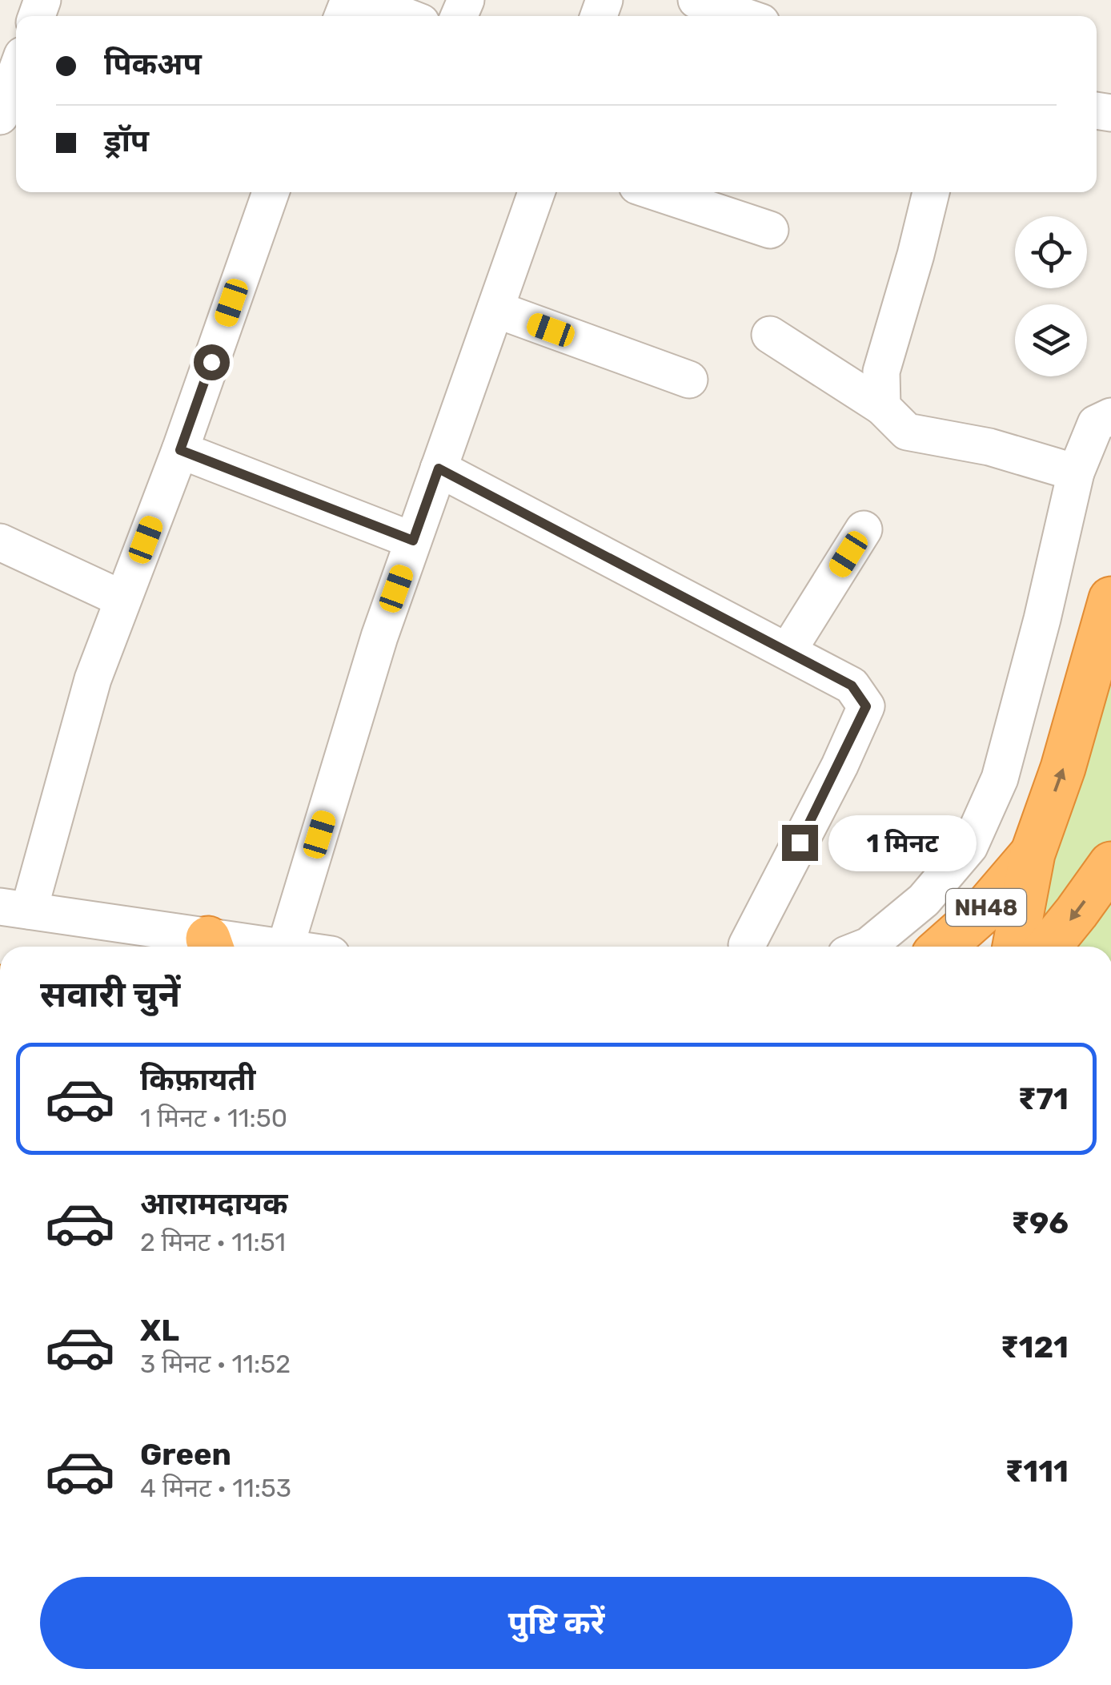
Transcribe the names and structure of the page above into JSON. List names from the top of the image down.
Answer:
{
  "streets": {
    "highway": ["NH48"]
  },
  "page": {
    "banner": ["पिकअप", "ड्रॉप"],
    "bubble": "1 मिनट",
    "heading": "सवारी चुनें",
    "list": [
      {
        "name": "किफ़ायती",
        "note": "1 मिनट · 11:50",
        "value": "₹71"
      },
      {
        "name": "आरामदायक",
        "note": "2 मिनट · 11:51",
        "value": "₹96"
      },
      {
        "name": "XL",
        "note": "3 मिनट · 11:52",
        "value": "₹121"
      },
      {
        "name": "Green",
        "note": "4 मिनट · 11:53",
        "value": "₹111"
      }
    ],
    "buttons": "पुष्टि करें"
  }
}
